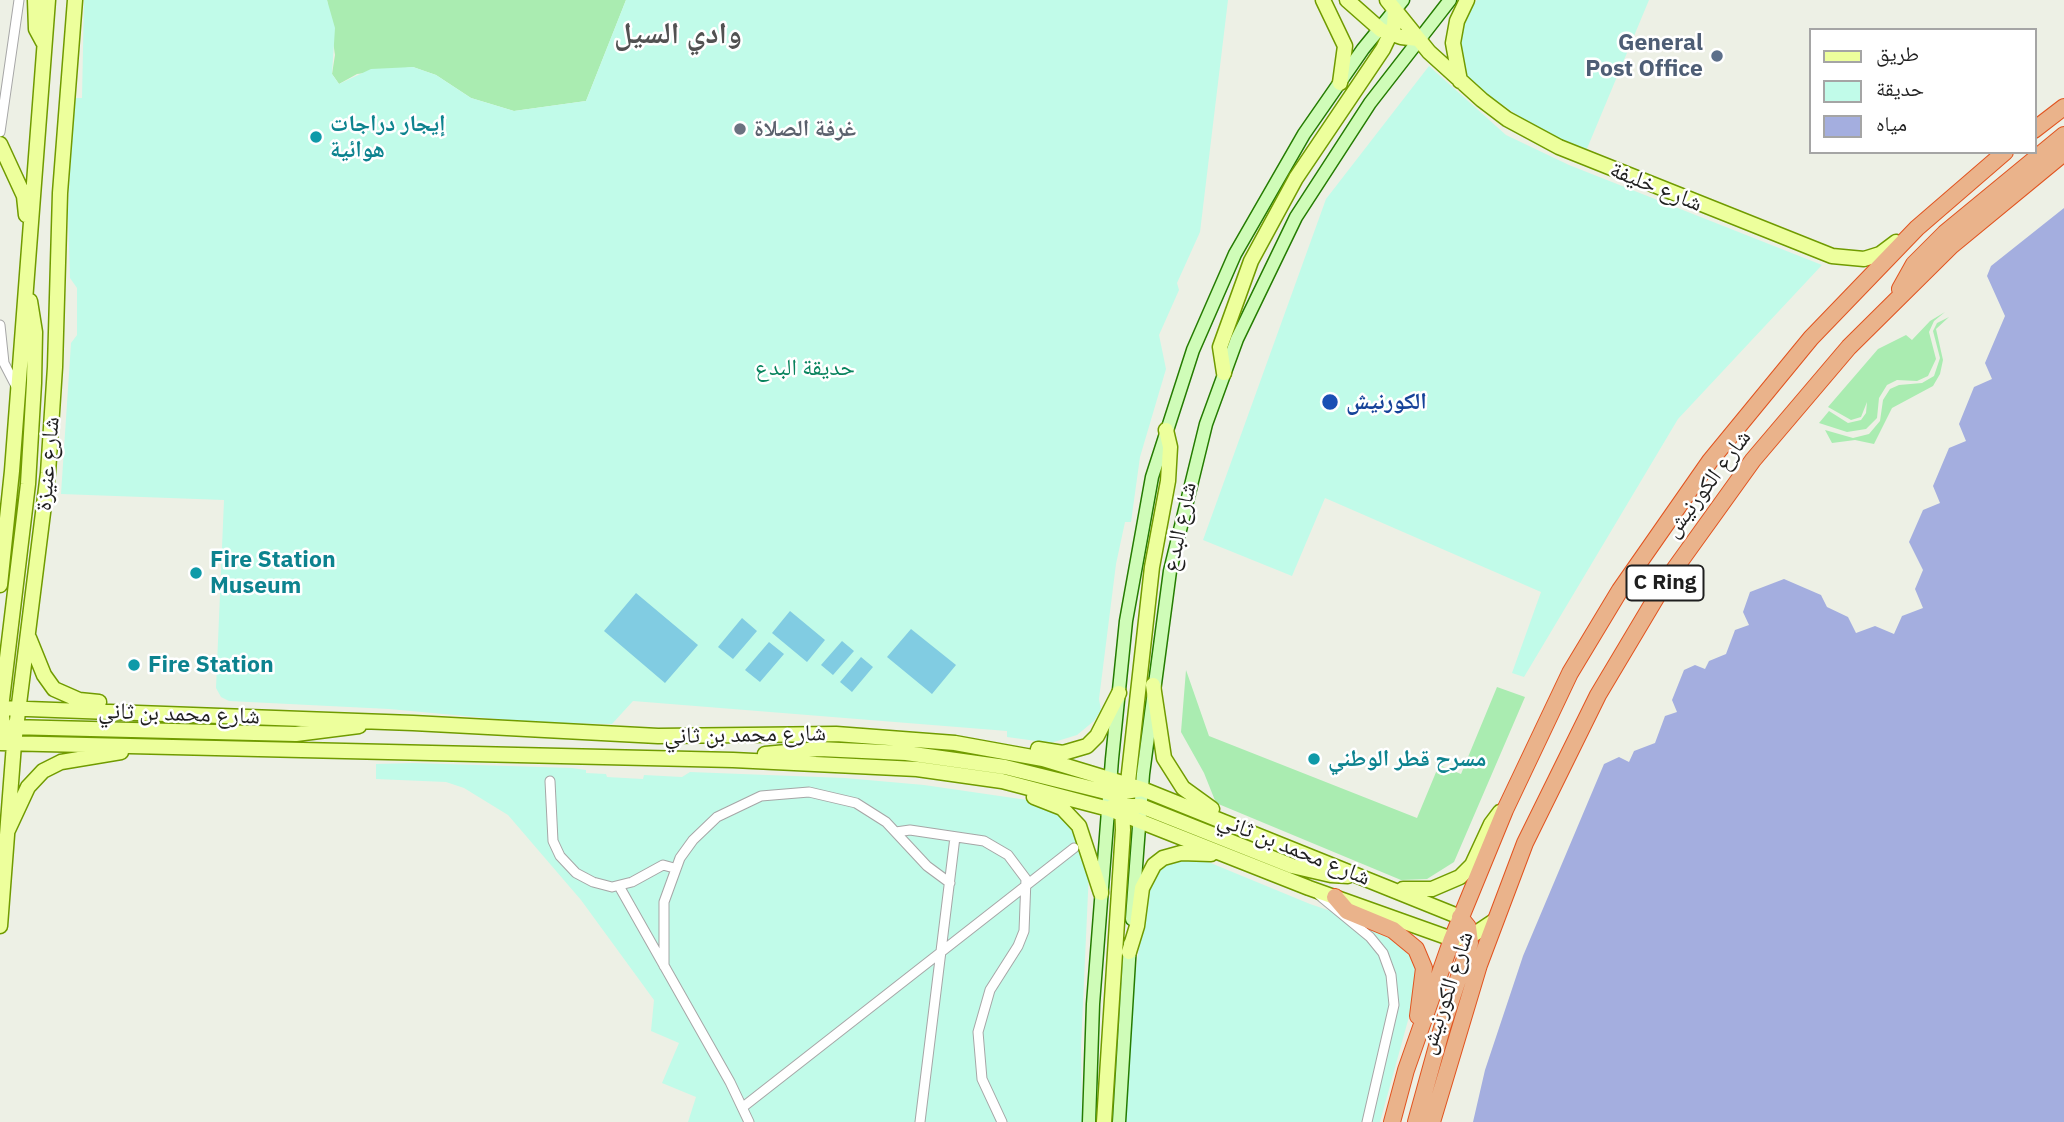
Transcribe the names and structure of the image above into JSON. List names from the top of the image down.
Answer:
{
  "streets": {
    "highway": ["شارع الكورنيش", "C Ring"],
    "main road": [
      "شارع خليفة",
      "شارع عنيزة",
      "شارع البدع",
      "شارع محمد بن ثاني"
    ]
  },
  "crossings": [
    ["شارع خليفة", "شارع الكورنيش"],
    ["شارع خليفة", "شارع البدع"],
    ["شارع عنيزة", "شارع محمد بن ثاني"],
    ["شارع الكورنيش", "شارع محمد بن ثاني"],
    ["شارع البدع", "شارع محمد بن ثاني"]
  ],
  "districts": ["وادي السيل"],
  "parks": ["حديقة البدع"],
  "places": [
    "General Post Office",
    "غرفة الصلاة",
    "إيجار دراجات هوائية",
    "الكورنيش",
    "Fire Station Museum",
    "Fire Station",
    "مسرح قطر الوطني"
  ],
  "legend": ["طريق", "حديقة", "مياه"]
}
